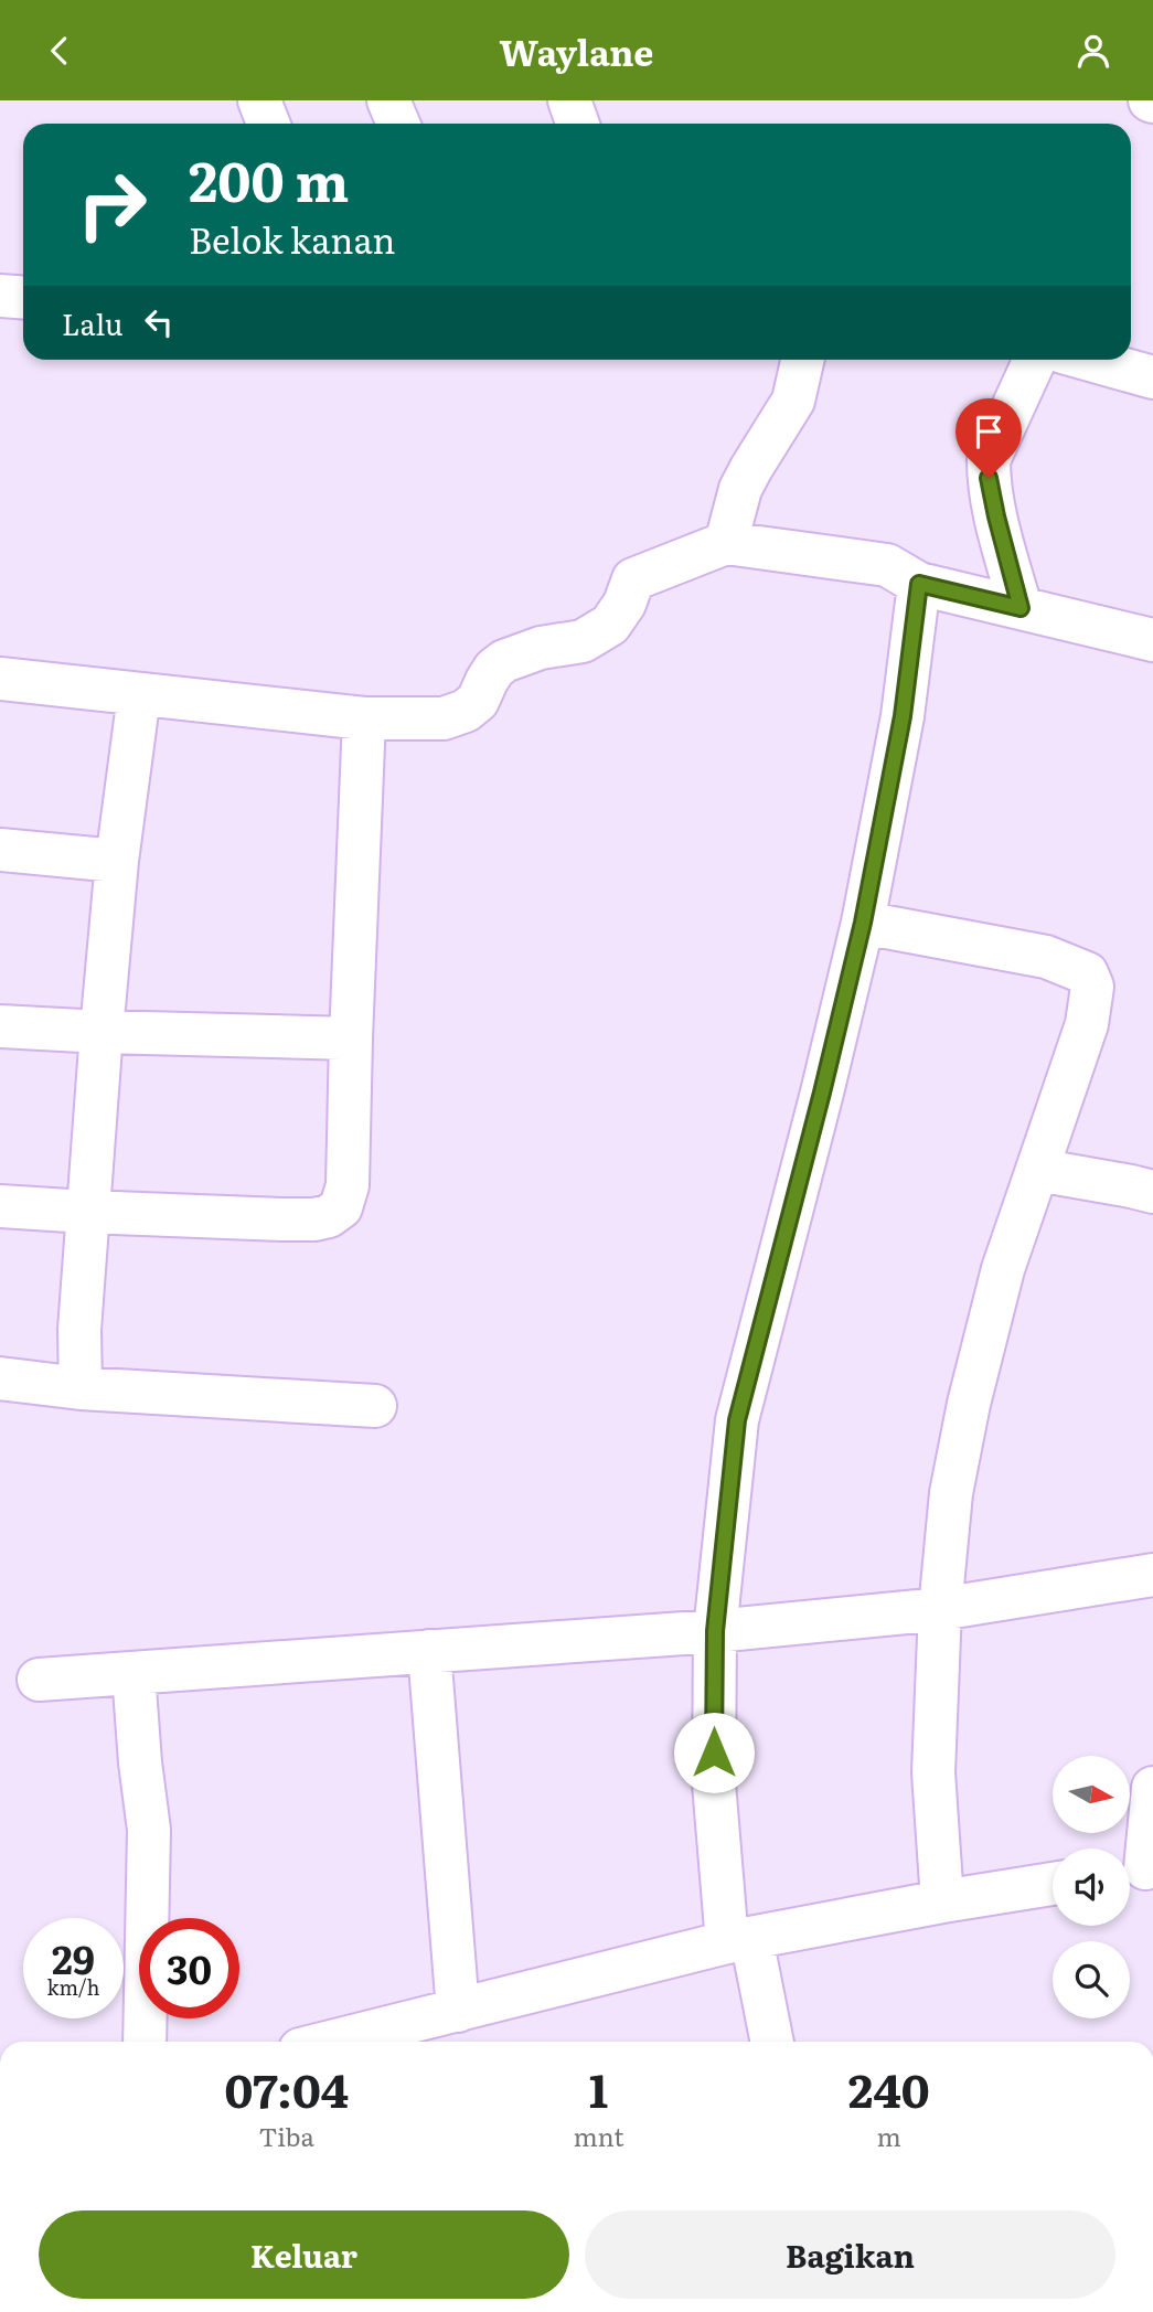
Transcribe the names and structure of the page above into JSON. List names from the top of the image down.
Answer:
{
  "north": "right",
  "page": {
    "header": "Waylane",
    "turn": ["200 m", "Belok kanan"],
    "then": "Lalu",
    "speed": "29 km/h",
    "limit": "30",
    "eta": [
      "07:04",
      "Tiba",
      "1",
      "mnt",
      "240",
      "m"
    ],
    "buttons": ["Keluar", "Bagikan"]
  }
}
